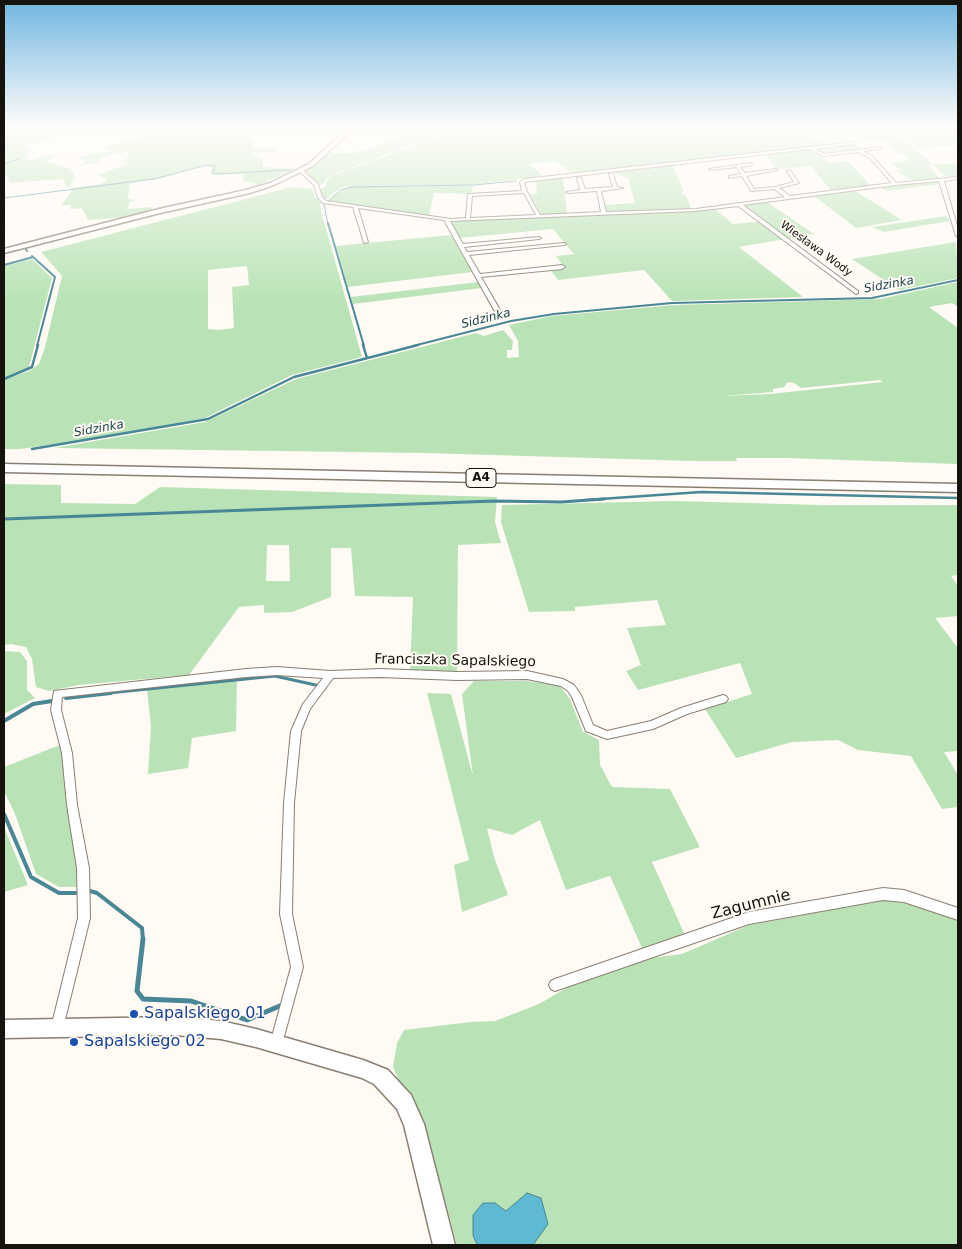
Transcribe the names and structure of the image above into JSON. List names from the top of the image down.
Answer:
{
  "streets": {
    "highway": ["A4"],
    "street": ["Wiesława Wody", "Franciszka Sapalskiego", "Zagumnie"]
  },
  "water": ["Sidzinka"],
  "places": ["Sapalskiego 01", "Sapalskiego 02"]
}
